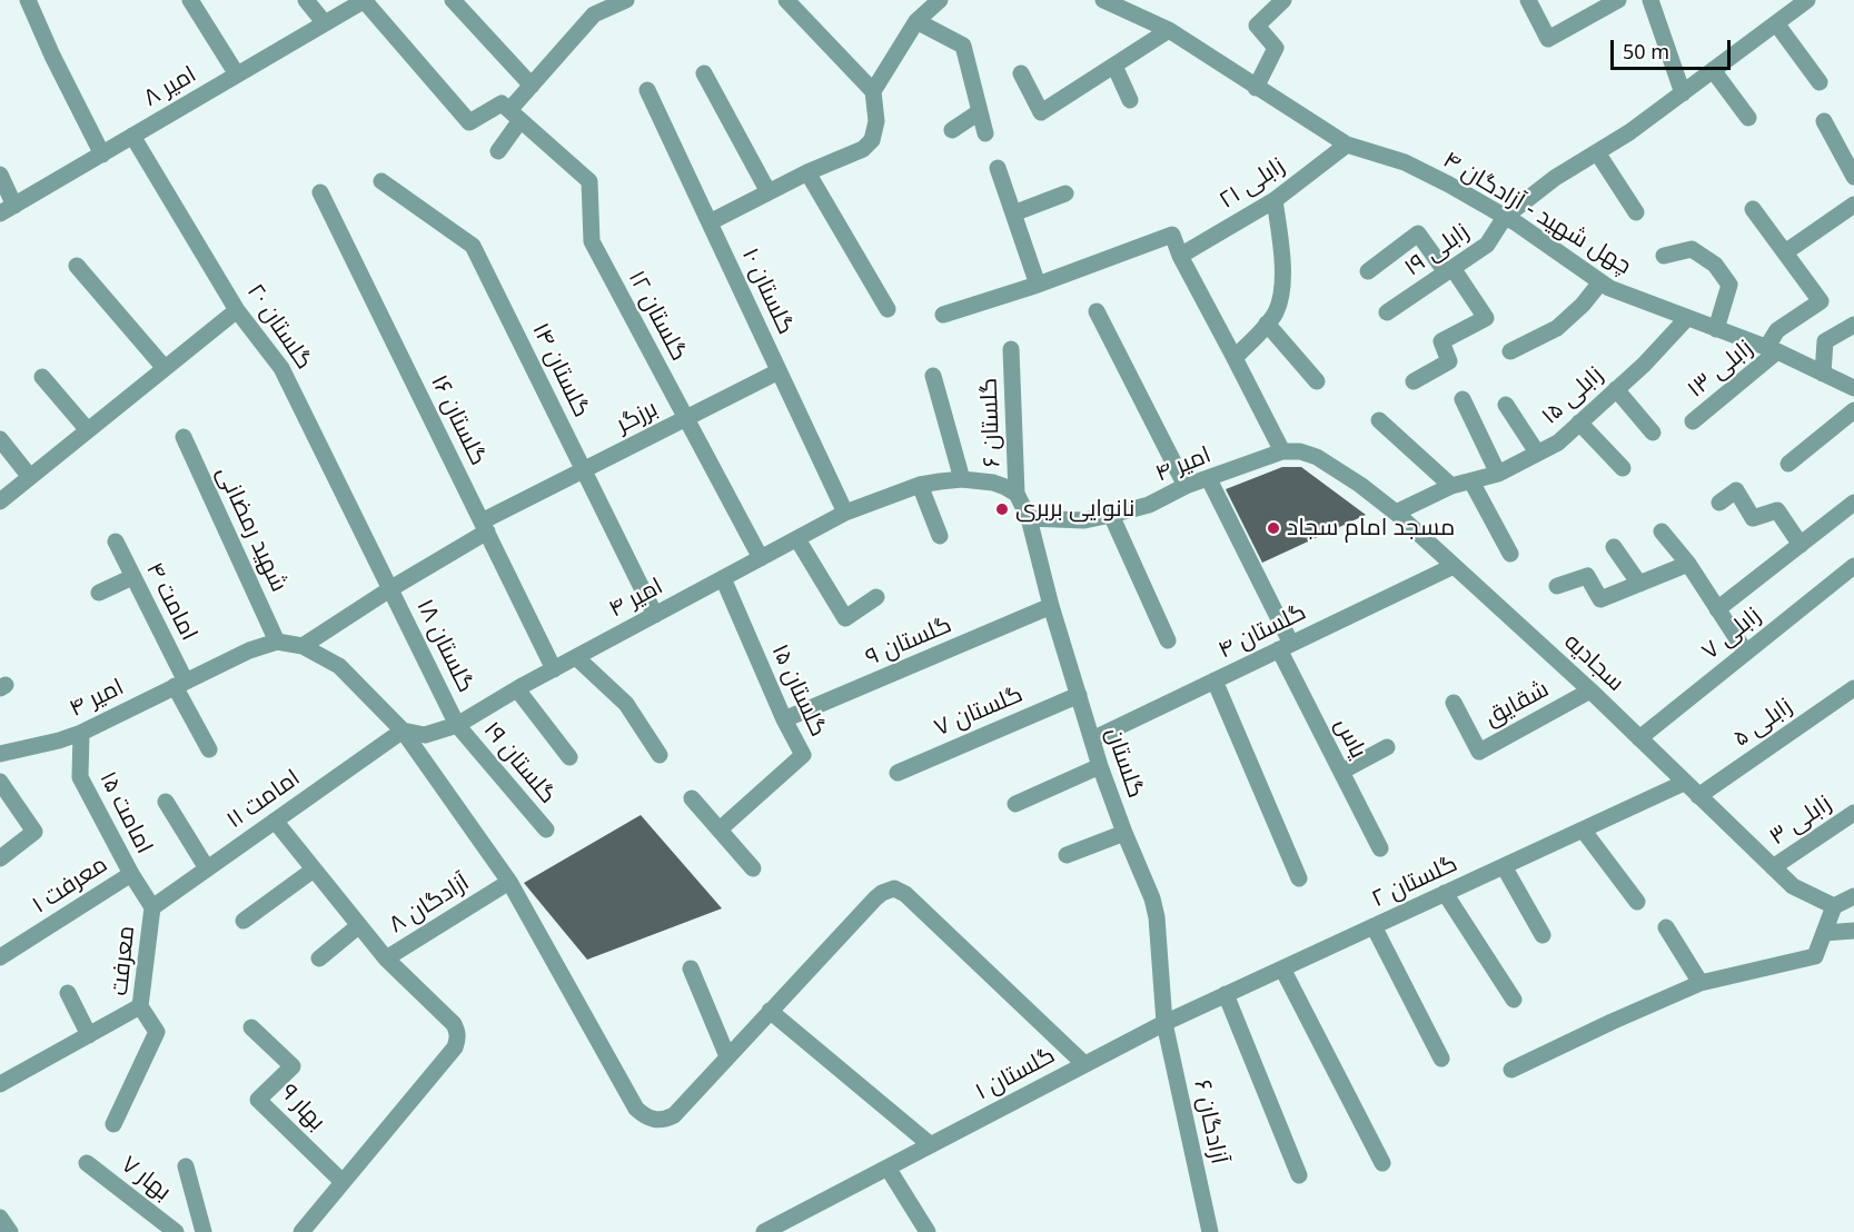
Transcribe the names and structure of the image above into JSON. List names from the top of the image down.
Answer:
{
  "streets": {
    "street": [
      "امیر ۸",
      "زابلی ۲۱",
      "چهل شهید - آزادگان ۴",
      "زابلی ۱۹",
      "گلستان ۱۰",
      "گلستان ۱۲",
      "گلستان ۲۰",
      "زابلی ۱۳",
      "گلستان ۱۴",
      "زابلی ۱۵",
      "برزگر",
      "گلستان ۱۶",
      "گلستان ۶",
      "امیر ۴",
      "شهید رمضانی",
      "امامت ۴",
      "گلستان ۴",
      "زابلی ۷",
      "گلستان ۹",
      "گلستان ۱۸",
      "سجادیه",
      "گلستان ۱۵",
      "شقایق",
      "گلستان ۷",
      "زابلی ۵",
      "یاس",
      "گلستان ۱۹",
      "گلستان",
      "امامت ۱۱",
      "امامت ۱۵",
      "زابلی ۳",
      "گلستان ۲",
      "معرفت ۱",
      "آزادگان ۸",
      "معرفت",
      "گلستان ۱",
      "بهار ۹",
      "آزادگان ۶",
      "بهار ۷"
    ]
  },
  "crossings": [
    ["امیر ۸", "گلستان ۲۰"],
    ["زابلی ۲۱", "چهل شهید - آزادگان ۴"],
    ["چهل شهید - آزادگان ۴", "زابلی ۱۹"],
    ["چهل شهید - آزادگان ۴", "زابلی ۱۳"],
    ["چهل شهید - آزادگان ۴", "زابلی ۱۵"],
    ["گلستان ۱۰", "برزگر"],
    ["گلستان ۱۰", "امیر ۴"],
    ["گلستان ۱۲", "برزگر"],
    ["گلستان ۱۲", "امیر ۴"],
    ["گلستان ۲۰", "برزگر"],
    ["گلستان ۲۰", "گلستان ۱۸"],
    ["گلستان ۱۴", "برزگر"],
    ["گلستان ۱۴", "امیر ۴"],
    ["زابلی ۱۵", "سجادیه"],
    ["برزگر", "گلستان ۱۶"],
    ["برزگر", "امیر ۴"],
    ["برزگر", "گلستان ۱۸"],
    ["گلستان ۱۶", "امیر ۴"],
    ["گلستان ۶", "امیر ۴"],
    ["امیر ۴", "شهید رمضانی"],
    ["امیر ۴", "امامت ۴"],
    ["امیر ۴", "گلستان ۱۸"],
    ["امیر ۴", "سجادیه"],
    ["امیر ۴", "گلستان ۱۵"],
    ["امیر ۴", "یاس"],
    ["امیر ۴", "گلستان ۱۹"],
    ["امیر ۴", "گلستان"],
    ["امیر ۴", "امامت ۱۱"],
    ["امیر ۴", "امامت ۱۵"],
    ["امیر ۴", "آزادگان ۸"],
    ["گلستان ۴", "سجادیه"],
    ["گلستان ۴", "یاس"],
    ["گلستان ۴", "گلستان"],
    ["زابلی ۷", "سجادیه"],
    ["گلستان ۹", "گلستان ۱۵"],
    ["گلستان ۹", "گلستان"],
    ["گلستان ۱۸", "گلستان ۱۹"],
    ["سجادیه", "شقایق"],
    ["سجادیه", "زابلی ۵"],
    ["سجادیه", "زابلی ۳"],
    ["سجادیه", "گلستان ۲"],
    ["گلستان ۷", "گلستان"],
    ["گلستان", "گلستان ۲"],
    ["گلستان", "گلستان ۱"],
    ["گلستان", "آزادگان ۶"],
    ["امامت ۱۱", "معرفت ۱"],
    ["امامت ۱۱", "آزادگان ۸"],
    ["امامت ۱۱", "معرفت"],
    ["امامت ۱۵", "معرفت ۱"],
    ["گلستان ۲", "گلستان ۱"],
    ["گلستان ۲", "آزادگان ۶"],
    ["معرفت ۱", "معرفت"],
    ["آزادگان ۸", "بهار ۹"],
    ["گلستان ۱", "آزادگان ۶"]
  ],
  "places": ["نانوایی بربری", "مسجد امام سجاد"],
  "scale_bar": "50 m"
}
